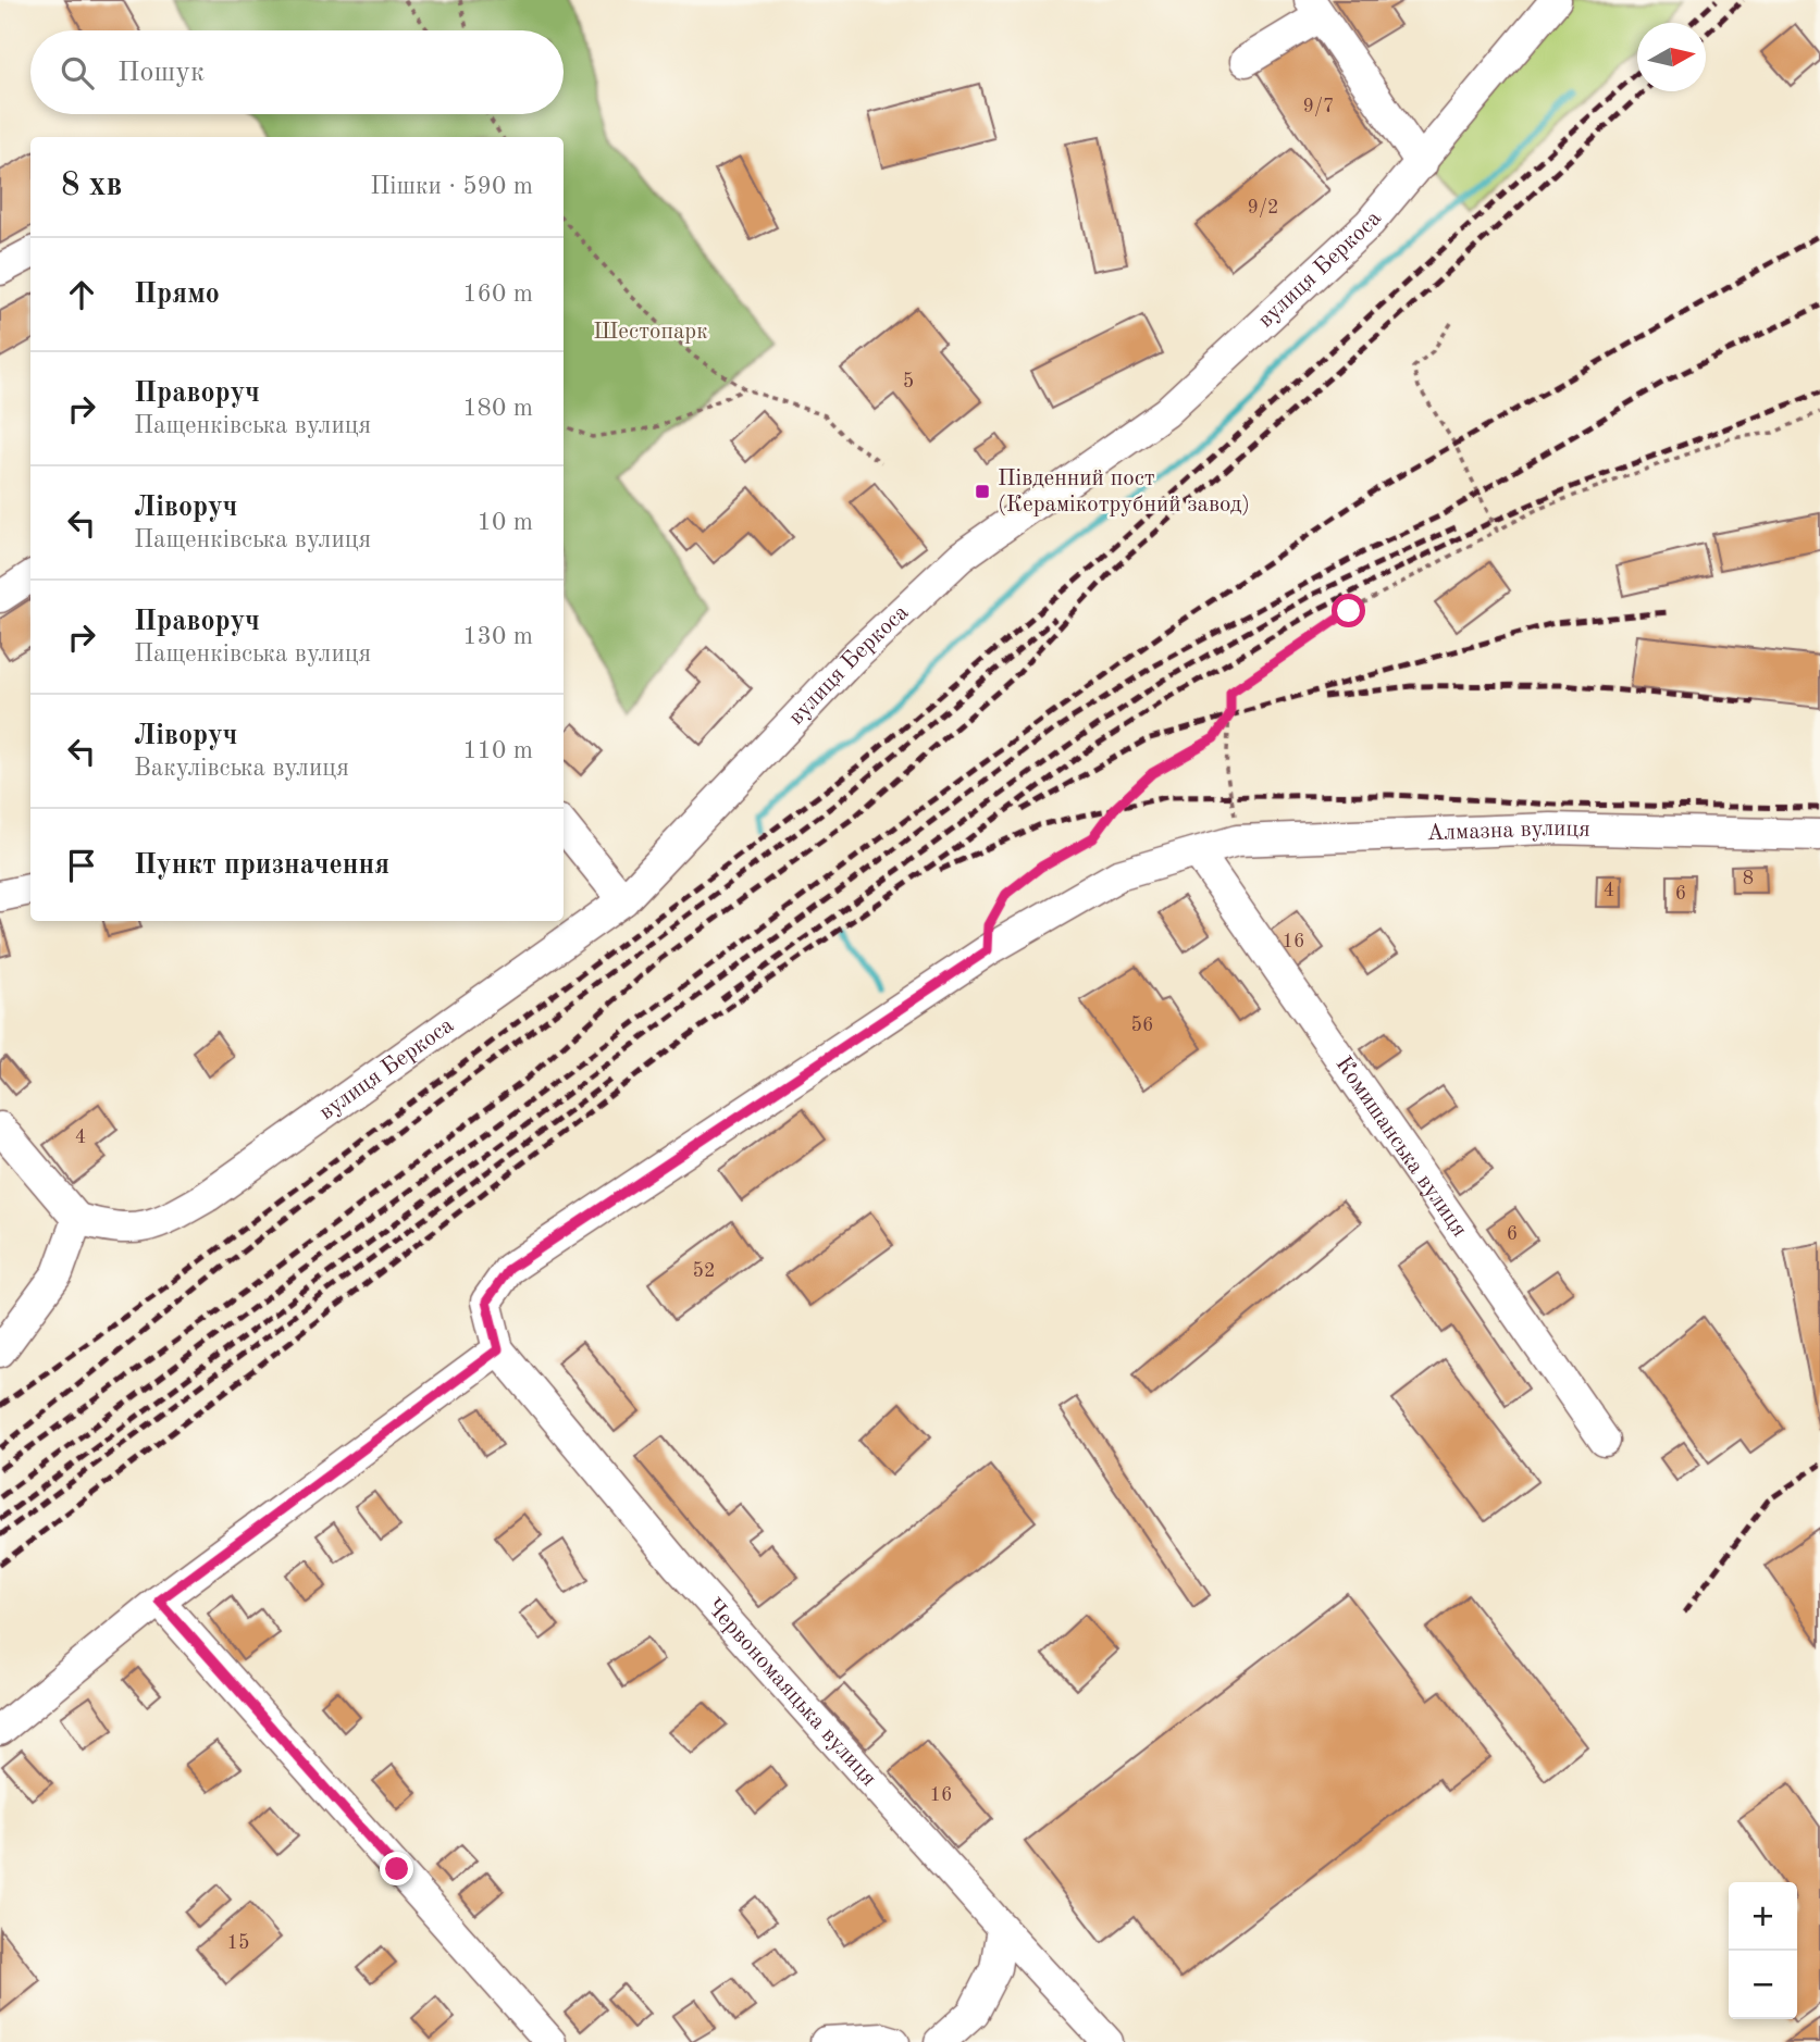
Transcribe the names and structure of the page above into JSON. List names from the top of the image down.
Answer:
{
  "streets": {
    "street": [
      "вулиця Беркоса",
      "Алмазна вулиця",
      "Комишанська вулиця",
      "Червономаяцька вулиця"
    ]
  },
  "crossings": [
    ["Алмазна вулиця", "Комишанська вулиця"],
    ["Алмазна вулиця", "Червономаяцька вулиця"]
  ],
  "parks": ["Шестопарк"],
  "places": {
    "transit": ["Південний пост (Керамікотрубний завод)"]
  },
  "house_numbers": [
    "9/7",
    "9/2",
    "5",
    "8",
    "4",
    "6",
    "16",
    "56",
    "4",
    "6",
    "52",
    "16",
    "15"
  ],
  "north": "right",
  "page": {
    "search": "Пошук",
    "heading": ["8 хв", "Пішки · 590 m"],
    "list": [
      ["Прямо", "160 m"],
      ["Праворуч", "Пащенківська вулиця", "180 m"],
      ["Ліворуч", "Пащенківська вулиця", "10 m"],
      ["Праворуч", "Пащенківська вулиця", "130 m"],
      ["Ліворуч", "Вакулівська вулиця", "110 m"],
      "Пункт призначення"
    ],
    "map_buttons": ["+", "−"]
  }
}
